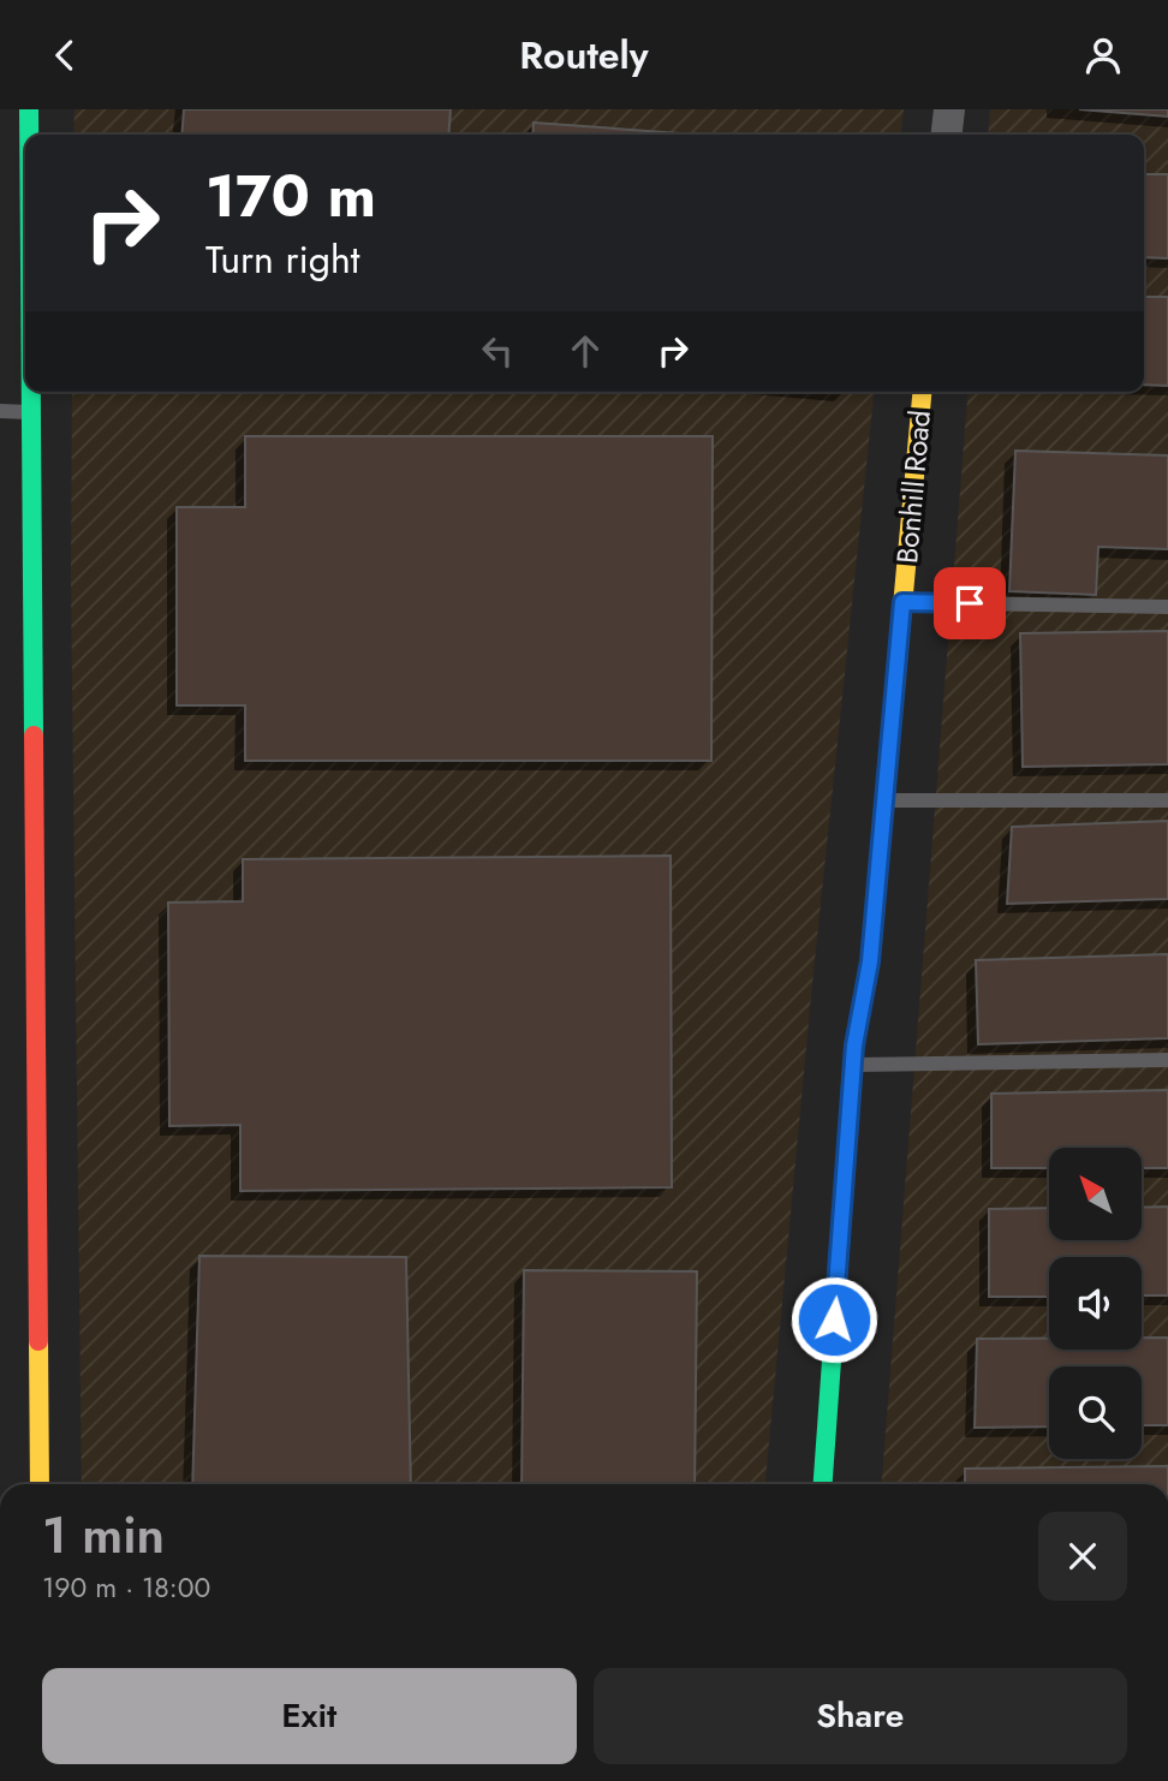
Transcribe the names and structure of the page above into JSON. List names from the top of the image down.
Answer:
{
  "streets": {
    "street": ["Bonhill Road"]
  },
  "north": "top left",
  "page": {
    "header": "Routely",
    "turn": ["170 m", "Turn right"],
    "heading": ["1 min", "190 m · 18:00"],
    "buttons": ["Exit", "Share"]
  }
}
